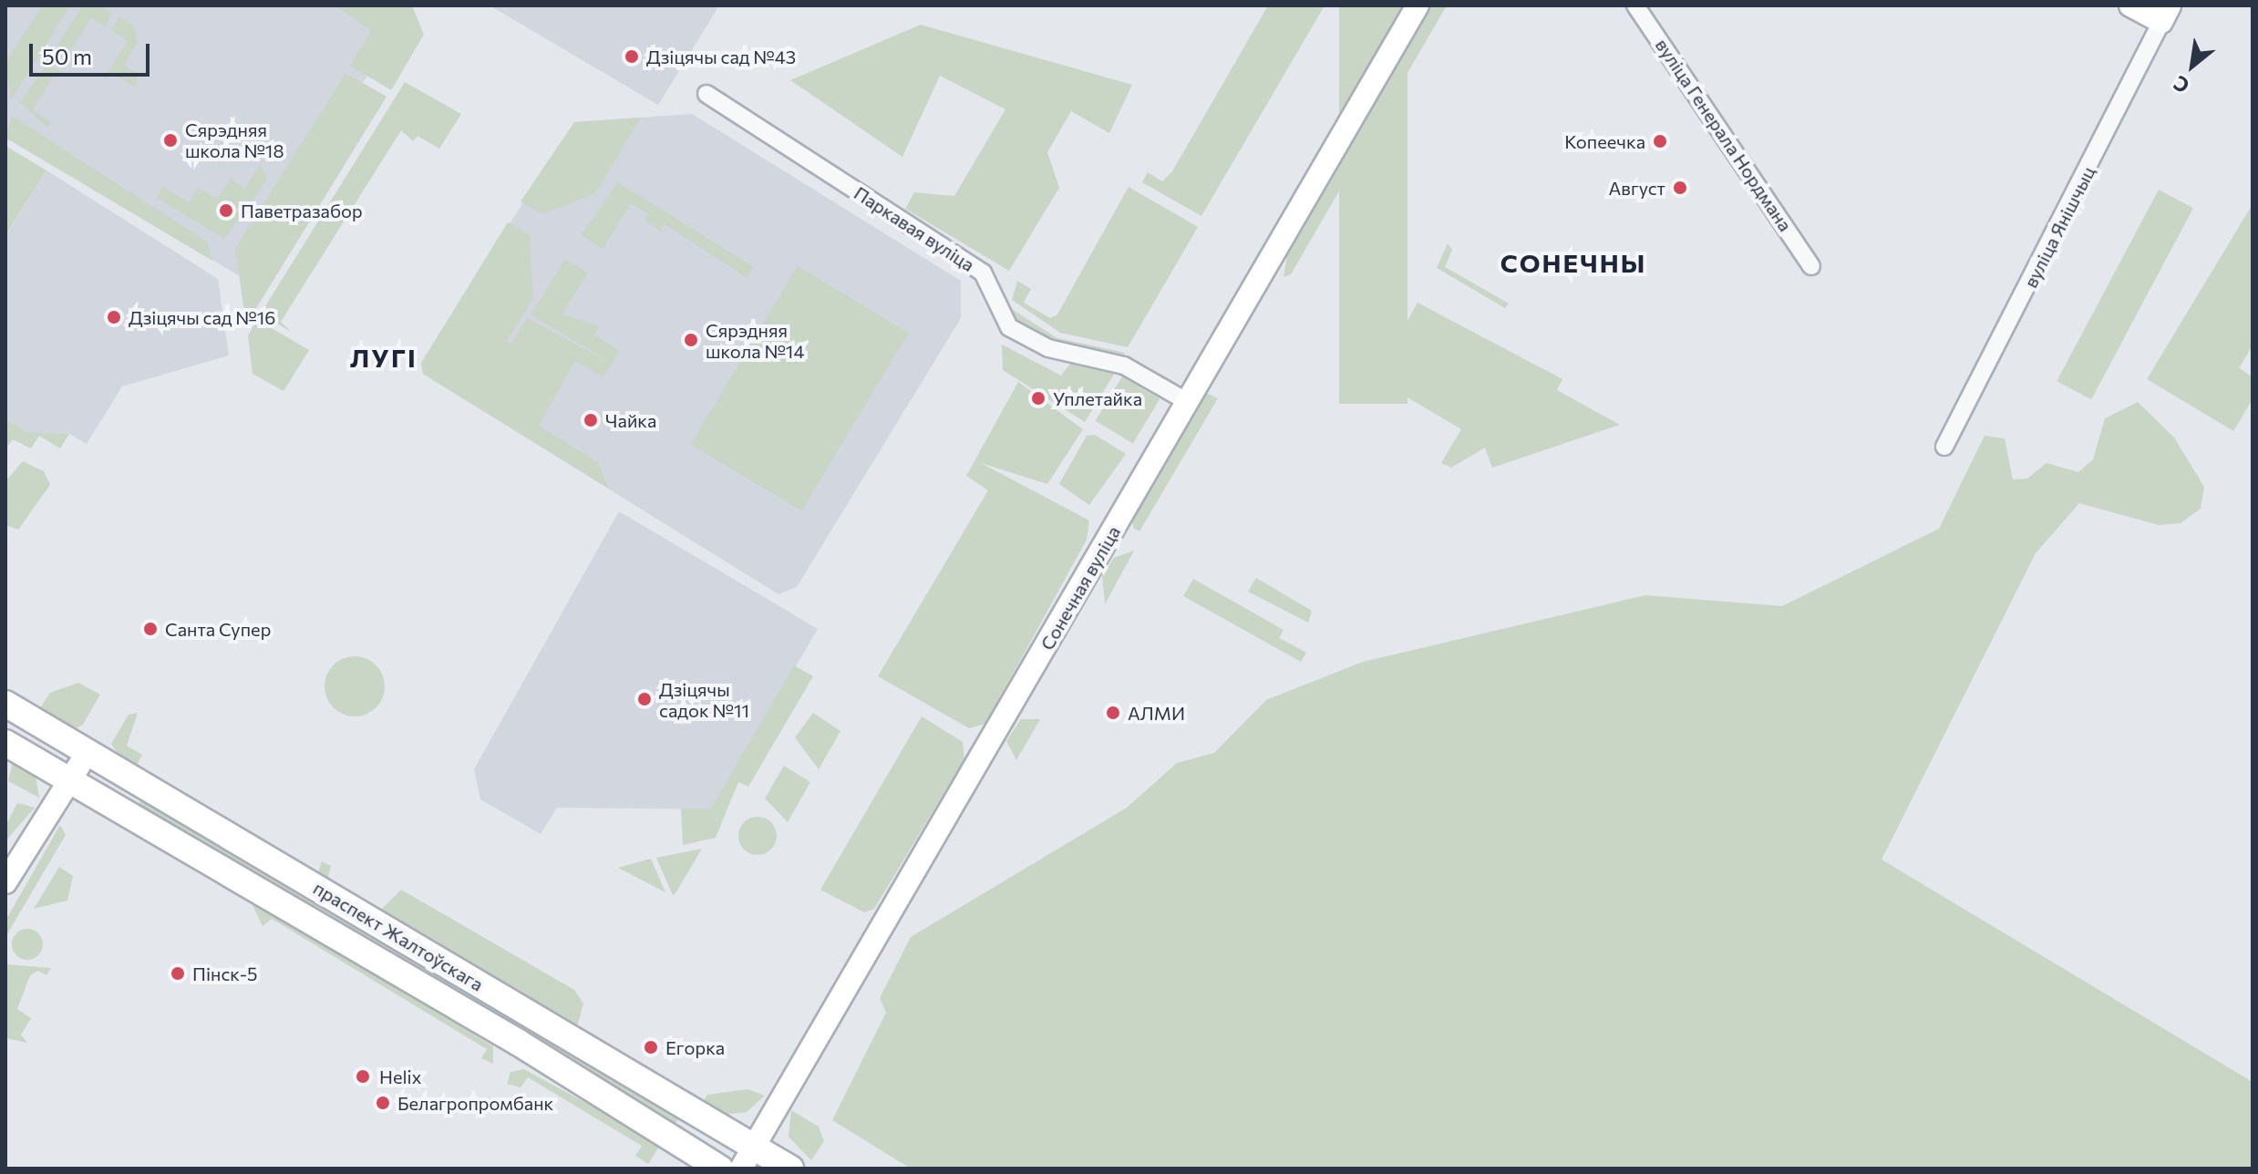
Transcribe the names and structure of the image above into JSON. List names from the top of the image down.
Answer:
{
  "streets": {
    "main road": ["праспект Жалтоўскага"],
    "street": [
      "вуліца Генерала Нордмана",
      "вуліца Янішчыц",
      "Паркавая вуліца",
      "Сонечная вуліца"
    ]
  },
  "crossings": [
    ["Паркавая вуліца", "Сонечная вуліца"],
    ["Сонечная вуліца", "праспект Жалтоўскага"]
  ],
  "districts": ["СОНЕЧНЫ", "ЛУГІ"],
  "places": [
    "Дзіцячы сад №43",
    "Сярэдняя школа №18",
    "Копеечка",
    "Август",
    "Паветразабор",
    "Дзіцячы сад №16",
    "Сярэдняя школа №14",
    "Уплетайка",
    "Чайка",
    "Санта Супер",
    "Дзіцячы садок №11",
    "АЛМИ",
    "Пінск-5",
    "Егорка",
    "Helix",
    "Белагропромбанк"
  ],
  "scale_bar": "50 m",
  "north": "bottom left"
}
